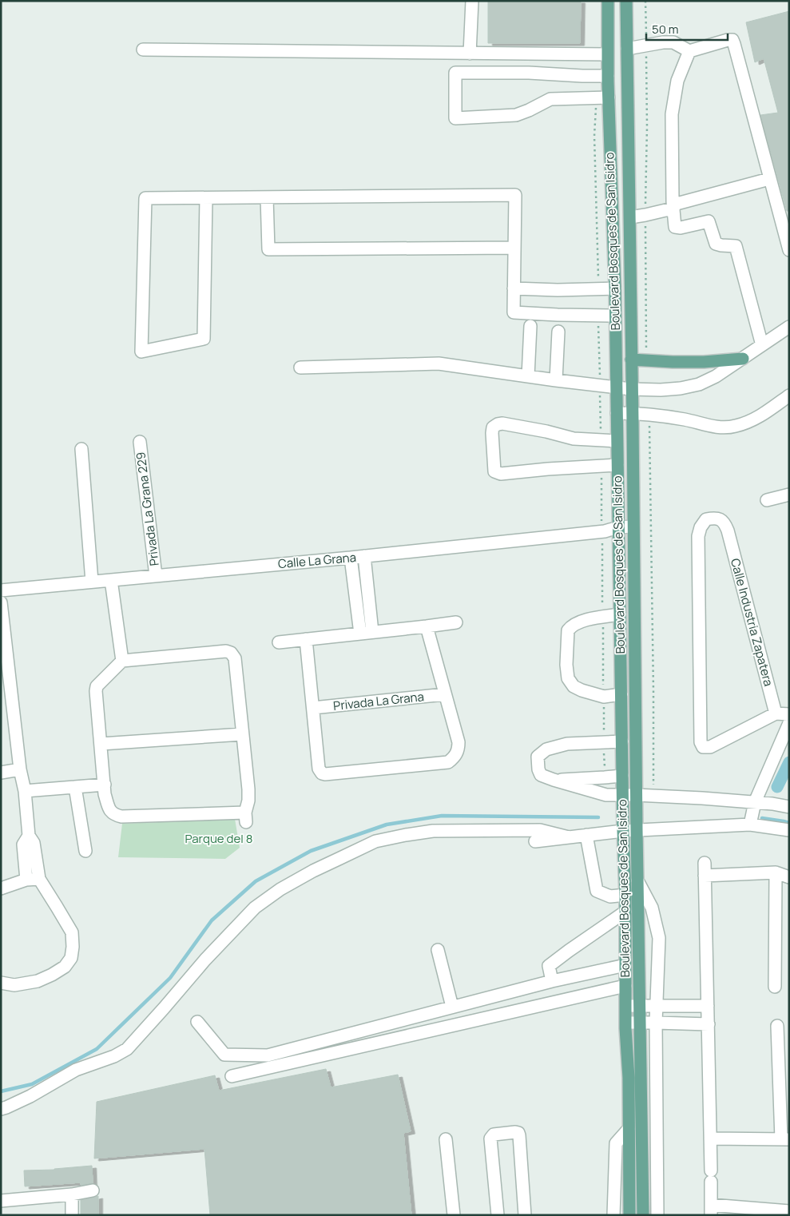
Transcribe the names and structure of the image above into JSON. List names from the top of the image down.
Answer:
{
  "streets": {
    "main road": ["Boulevard Bosques de San Isidro"],
    "street": [
      "Privada La Grana 229",
      "Calle La Grana",
      "Calle Industria Zapatera",
      "Privada La Grana"
    ]
  },
  "crossings": [
    ["Boulevard Bosques de San Isidro", "Calle La Grana"],
    ["Privada La Grana 229", "Calle La Grana"]
  ],
  "parks": ["Parque del 8"],
  "scale_bar": "50 m"
}
